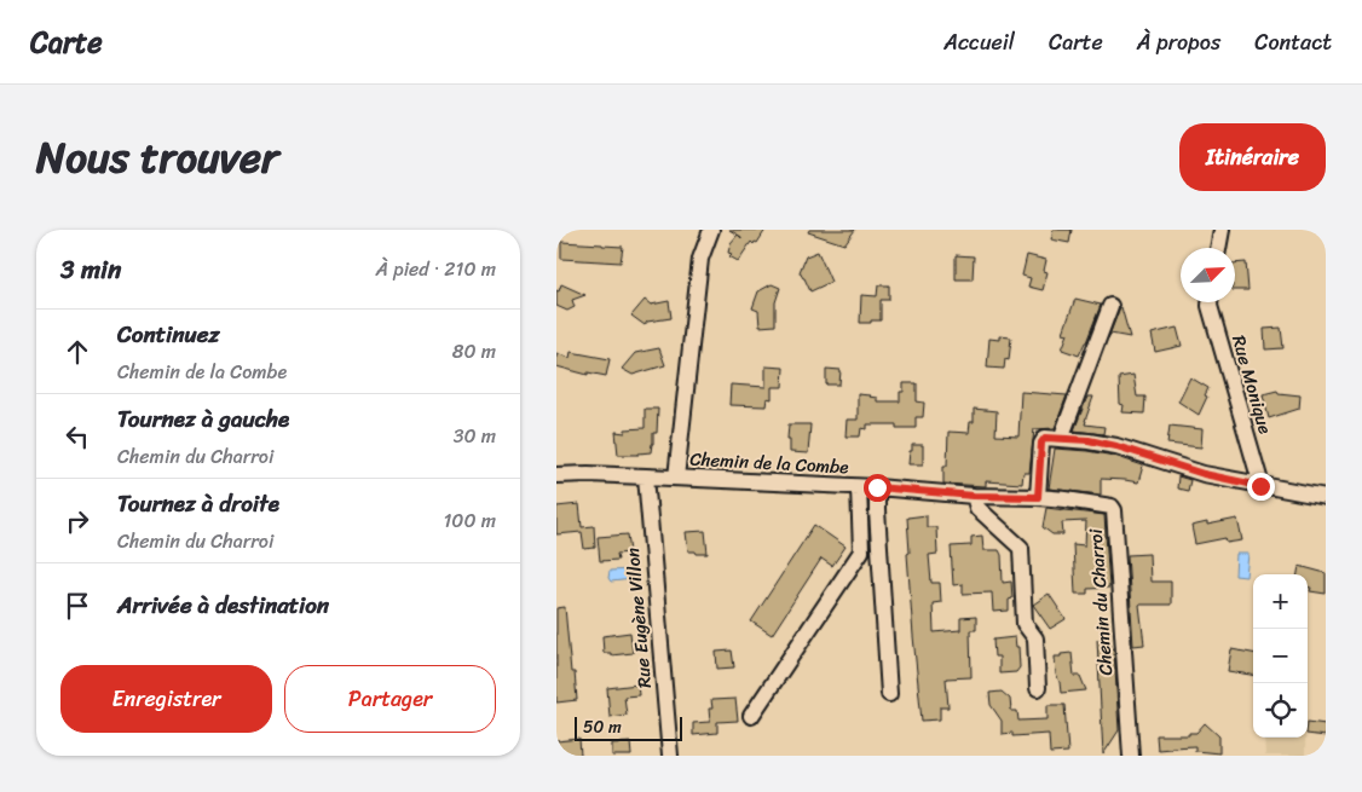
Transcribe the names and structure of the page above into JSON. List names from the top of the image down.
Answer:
{
  "streets": {
    "street": [
      "Rue Monique",
      "Chemin de la Combe",
      "Chemin du Charroi",
      "Rue Eugène Villon"
    ]
  },
  "crossings": [
    ["Chemin de la Combe", "Chemin du Charroi"]
  ],
  "scale_bar": "50 m",
  "north": "top right",
  "page": {
    "header": "Carte",
    "nav": [
      "Accueil",
      "Carte",
      "À propos",
      "Contact"
    ],
    "title": "Nous trouver",
    "buttons": [
      "Itinéraire",
      ["Enregistrer", "Partager"]
    ],
    "heading": ["3 min", "À pied · 210 m"],
    "list": [
      ["Continuez", "Chemin de la Combe", "80 m"],
      ["Tournez à gauche", "Chemin du Charroi", "30 m"],
      ["Tournez à droite", "Chemin du Charroi", "100 m"],
      "Arrivée à destination"
    ],
    "map_buttons": ["+", "−"],
    "scale": "50 m"
  }
}
